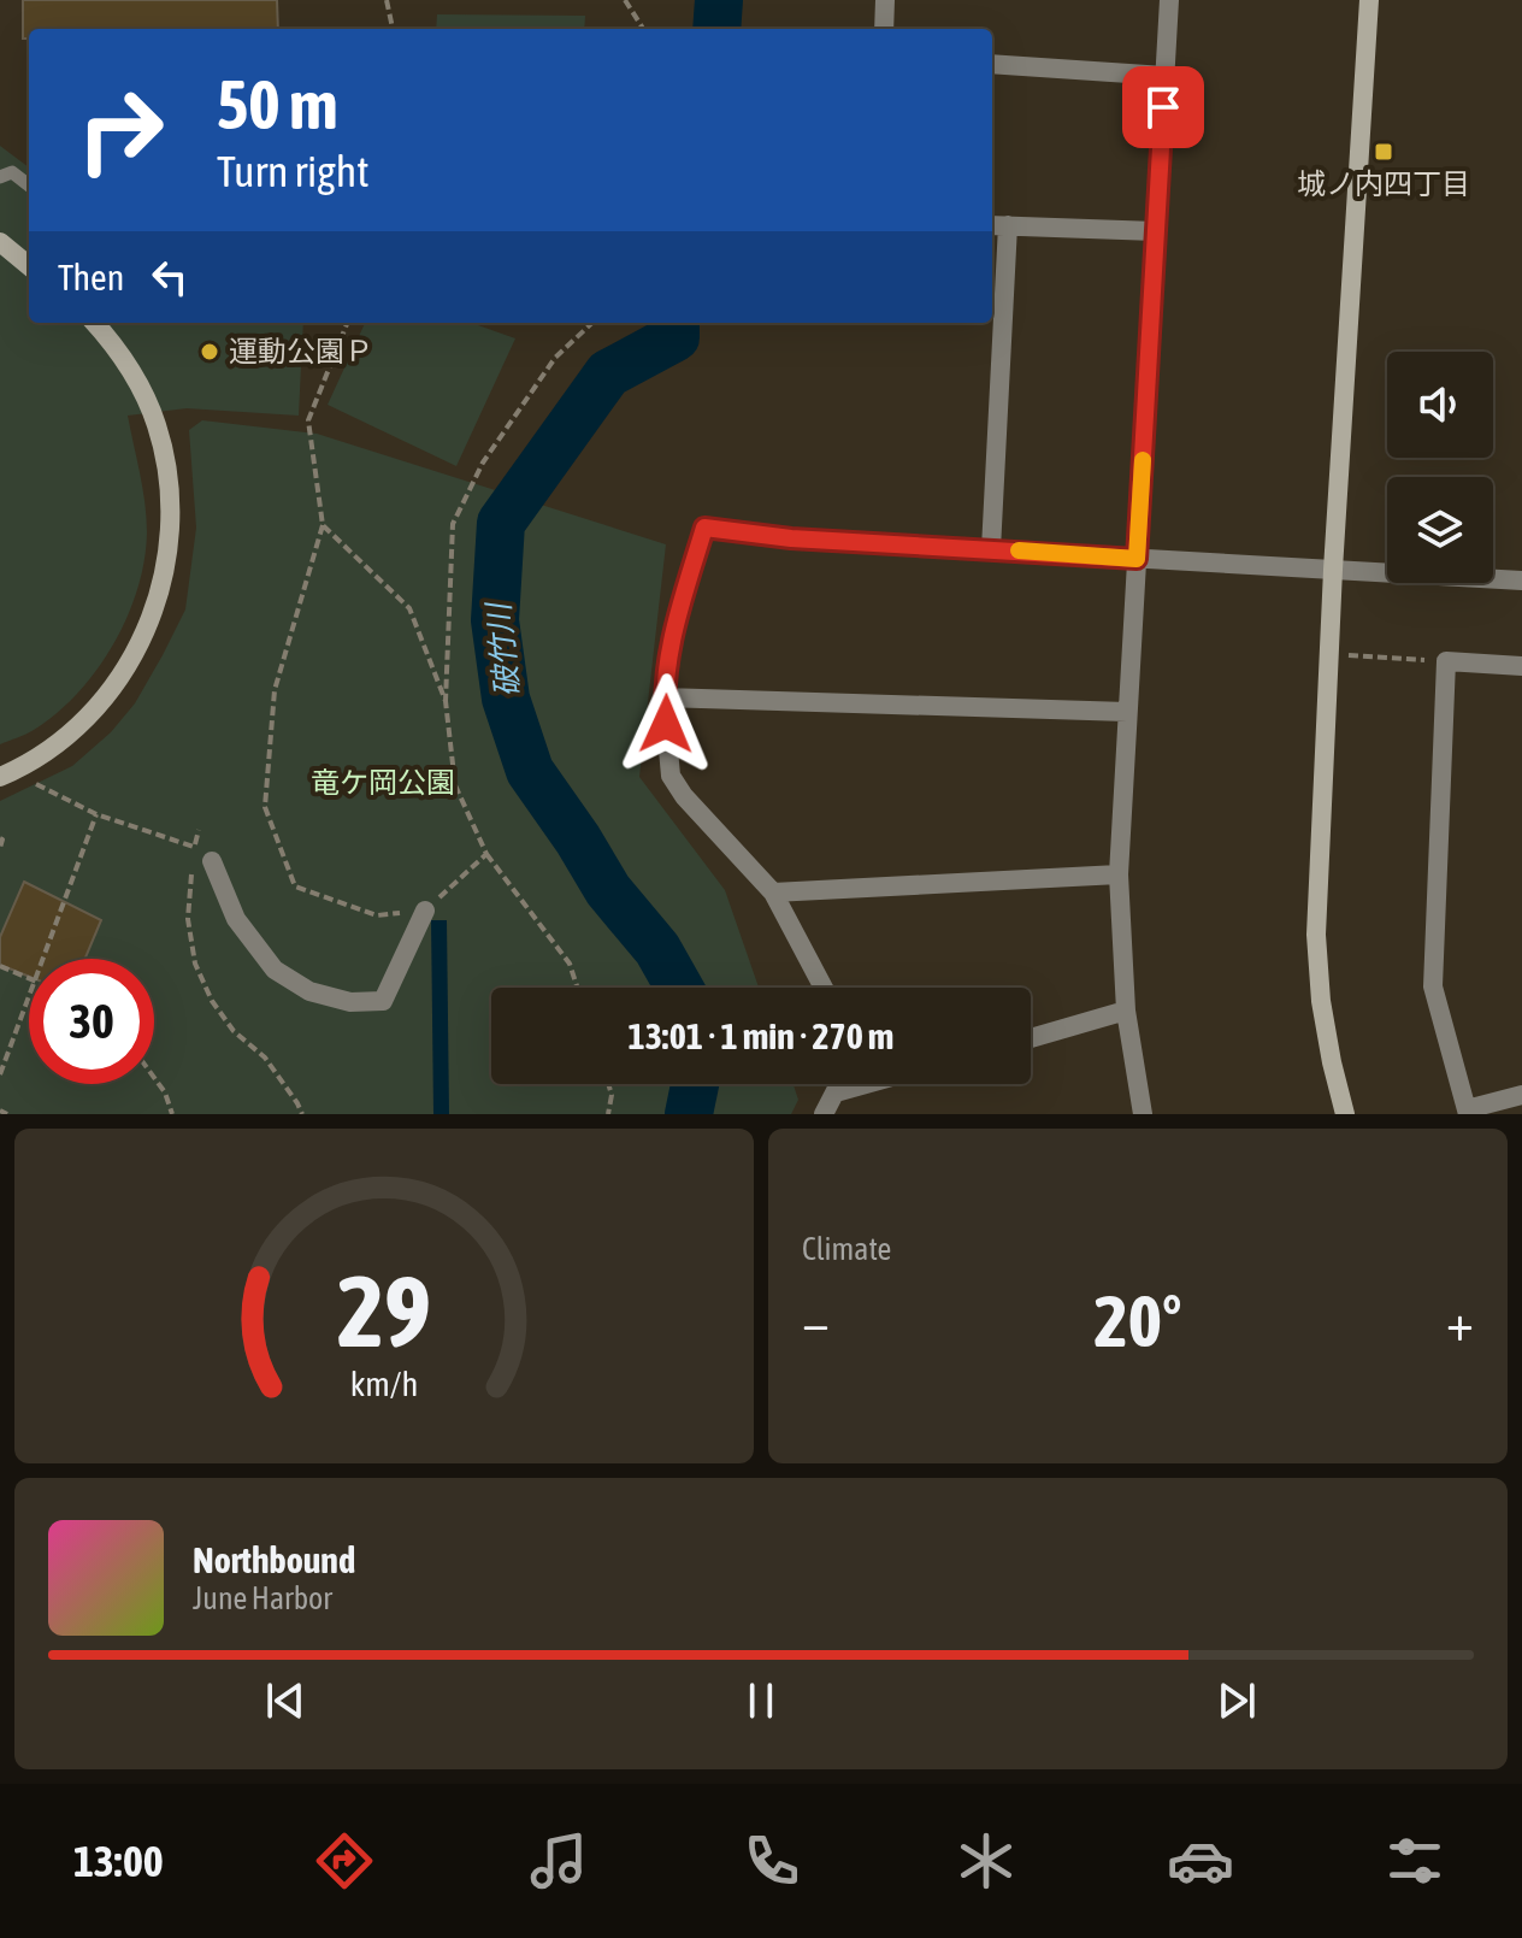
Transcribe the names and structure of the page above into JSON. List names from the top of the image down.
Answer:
{
  "water": ["破竹川"],
  "parks": ["竜ケ岡公園"],
  "places": {
    "transit": ["城ノ内四丁目"],
    "other": ["運動公園Ｐ"]
  },
  "page": {
    "turn": ["50 m", "Turn right"],
    "then": "Then",
    "limit": "30",
    "trip": "13:01 · 1 min · 270 m",
    "tile": "Climate",
    "heat": ["−", "20°", "+"],
    "song": ["Northbound", "June Harbor"],
    "tabs": "13:00",
    "gauge": ["29", "km/h"]
  }
}
